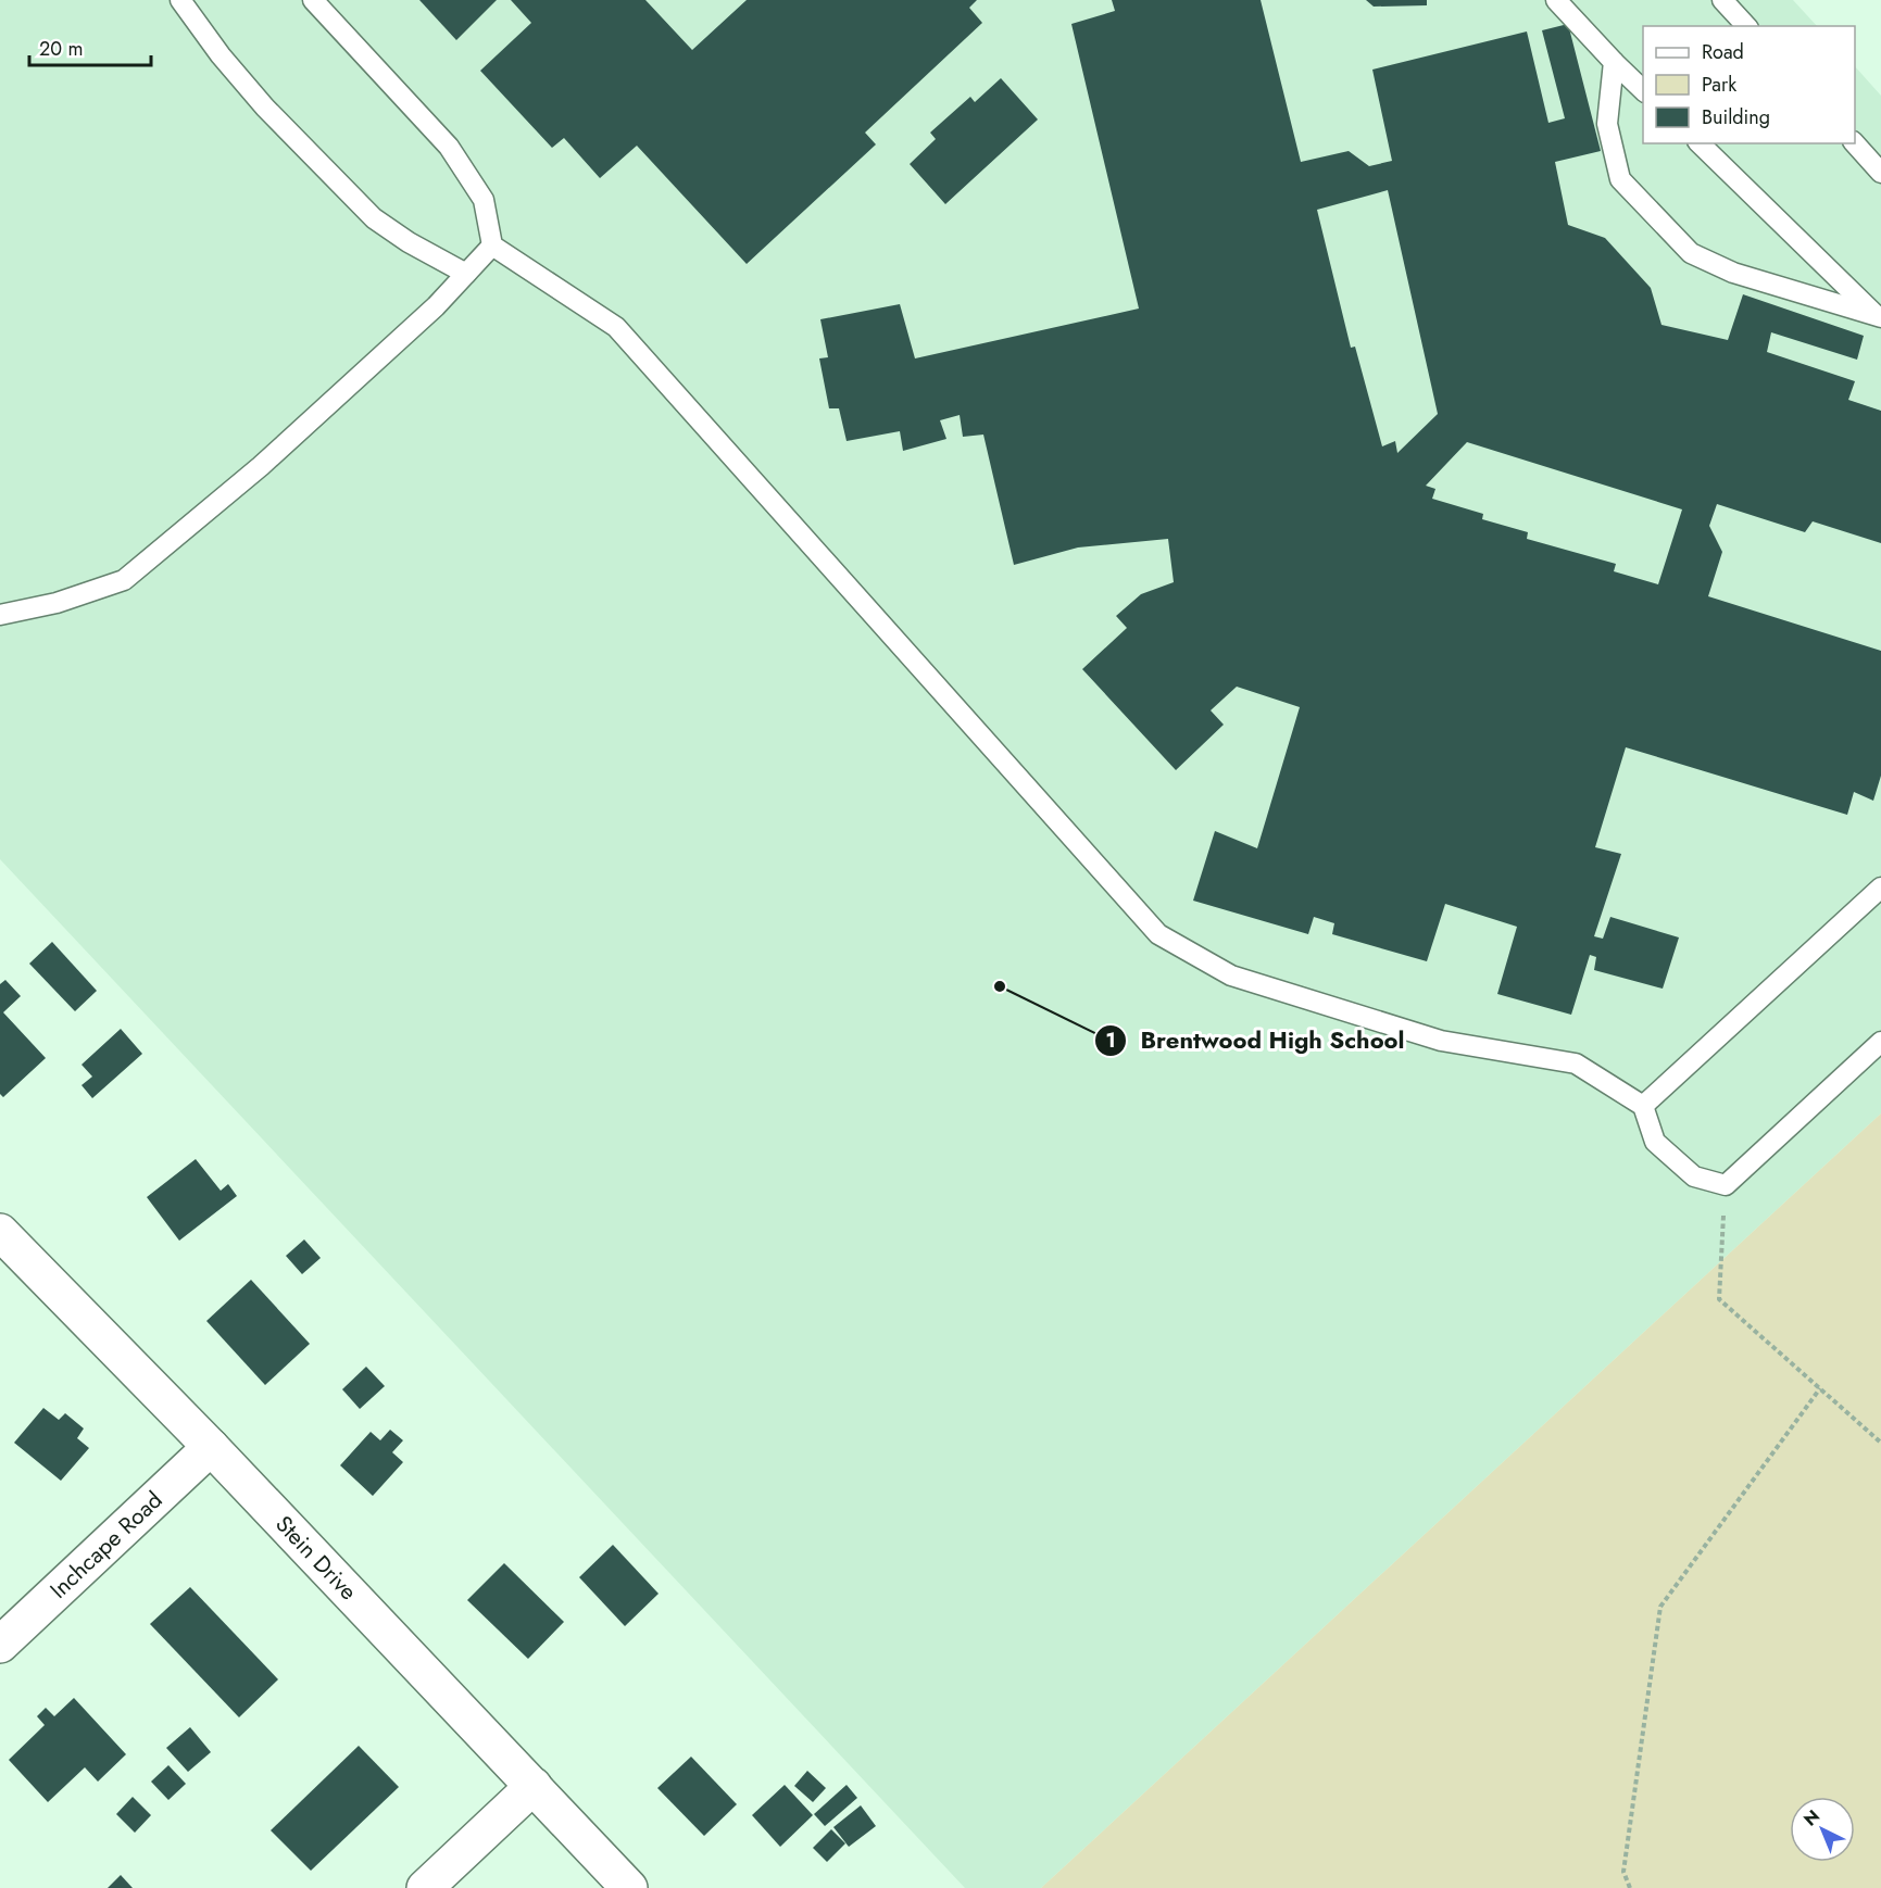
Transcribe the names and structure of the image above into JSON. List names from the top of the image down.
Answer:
{
  "streets": {
    "street": ["Inchcape Road", "Stein Drive"]
  },
  "crossings": [
    ["Inchcape Road", "Stein Drive"]
  ],
  "places": ["Brentwood High School"],
  "legend": ["Road", "Park", "Building"],
  "scale_bar": "20 m",
  "north": "top left"
}
